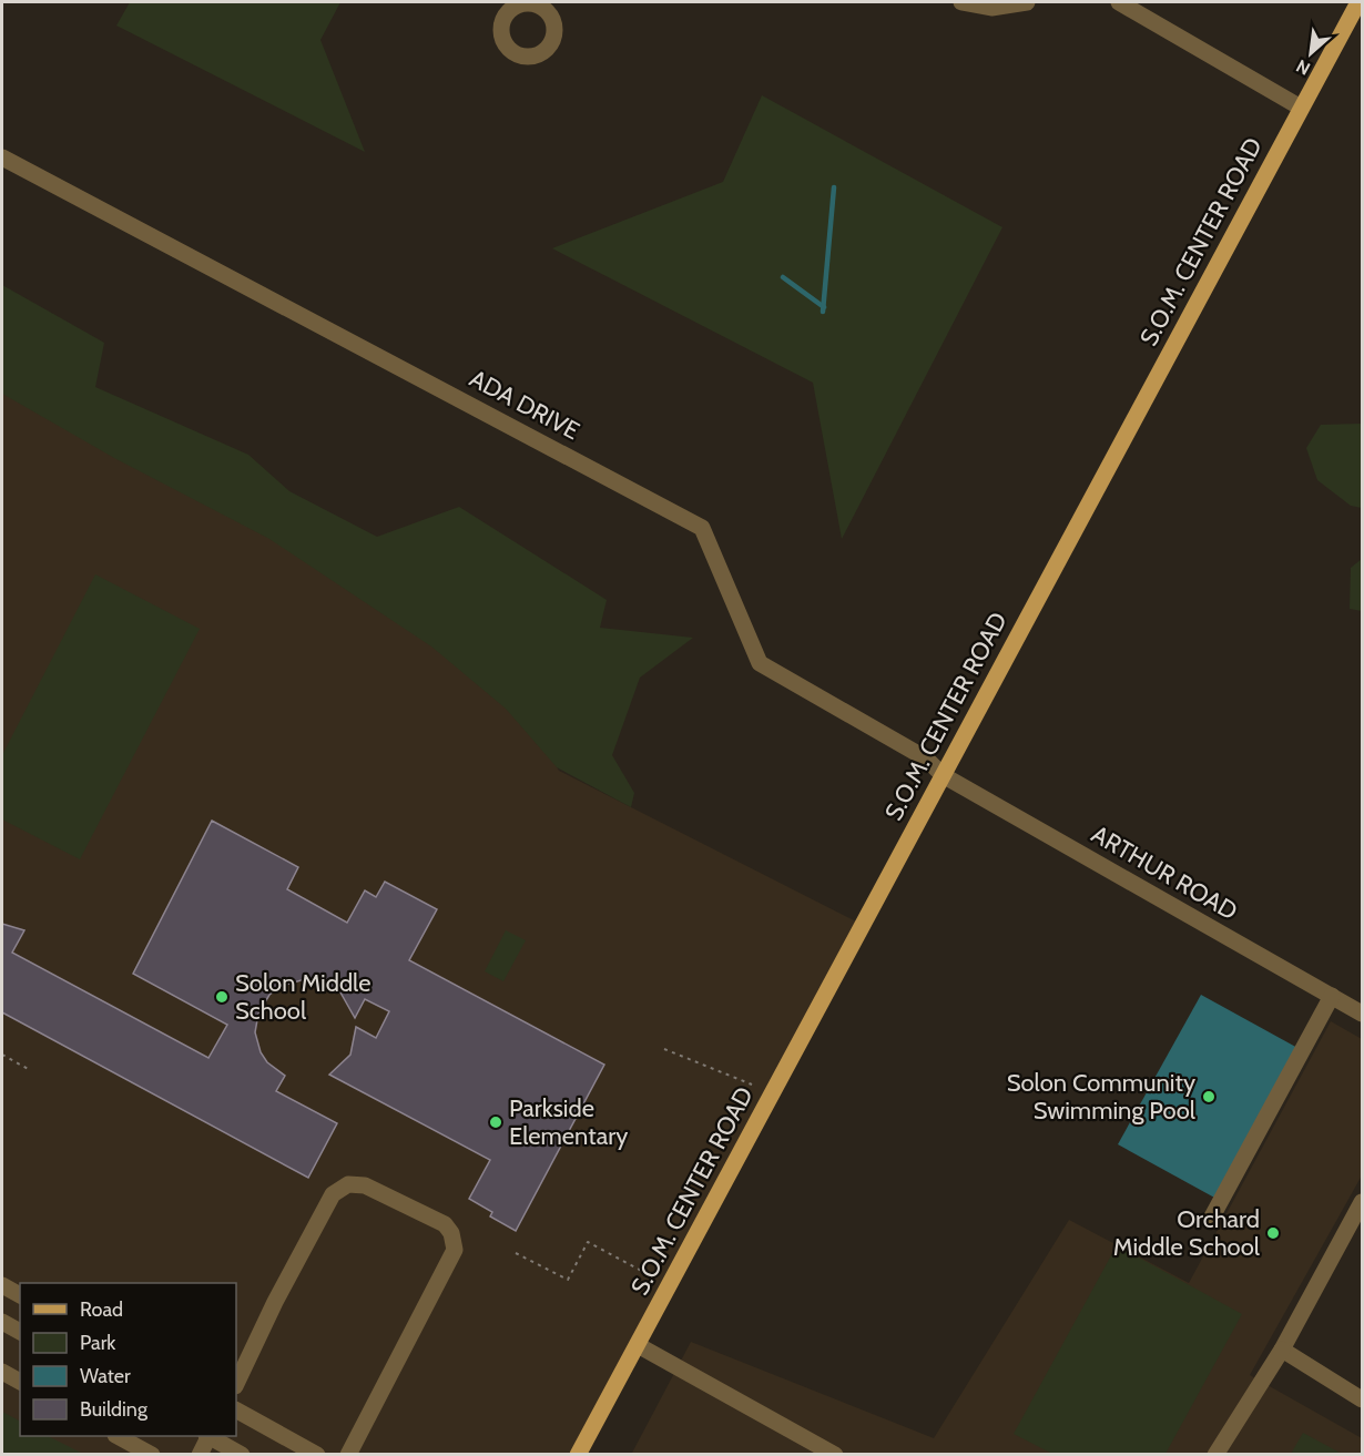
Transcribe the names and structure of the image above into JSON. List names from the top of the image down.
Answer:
{
  "streets": {
    "main road": ["S.O.M. CENTER ROAD"],
    "street": ["ADA DRIVE", "ARTHUR ROAD"]
  },
  "crossings": [
    ["S.O.M. CENTER ROAD", "ADA DRIVE"],
    ["S.O.M. CENTER ROAD", "ARTHUR ROAD"],
    ["ADA DRIVE", "ARTHUR ROAD"]
  ],
  "places": [
    "Solon Middle School",
    "Solon Community Swimming Pool",
    "Parkside Elementary",
    "Orchard Middle School"
  ],
  "legend": [
    "Road",
    "Park",
    "Water",
    "Building"
  ],
  "north": "bottom left"
}
